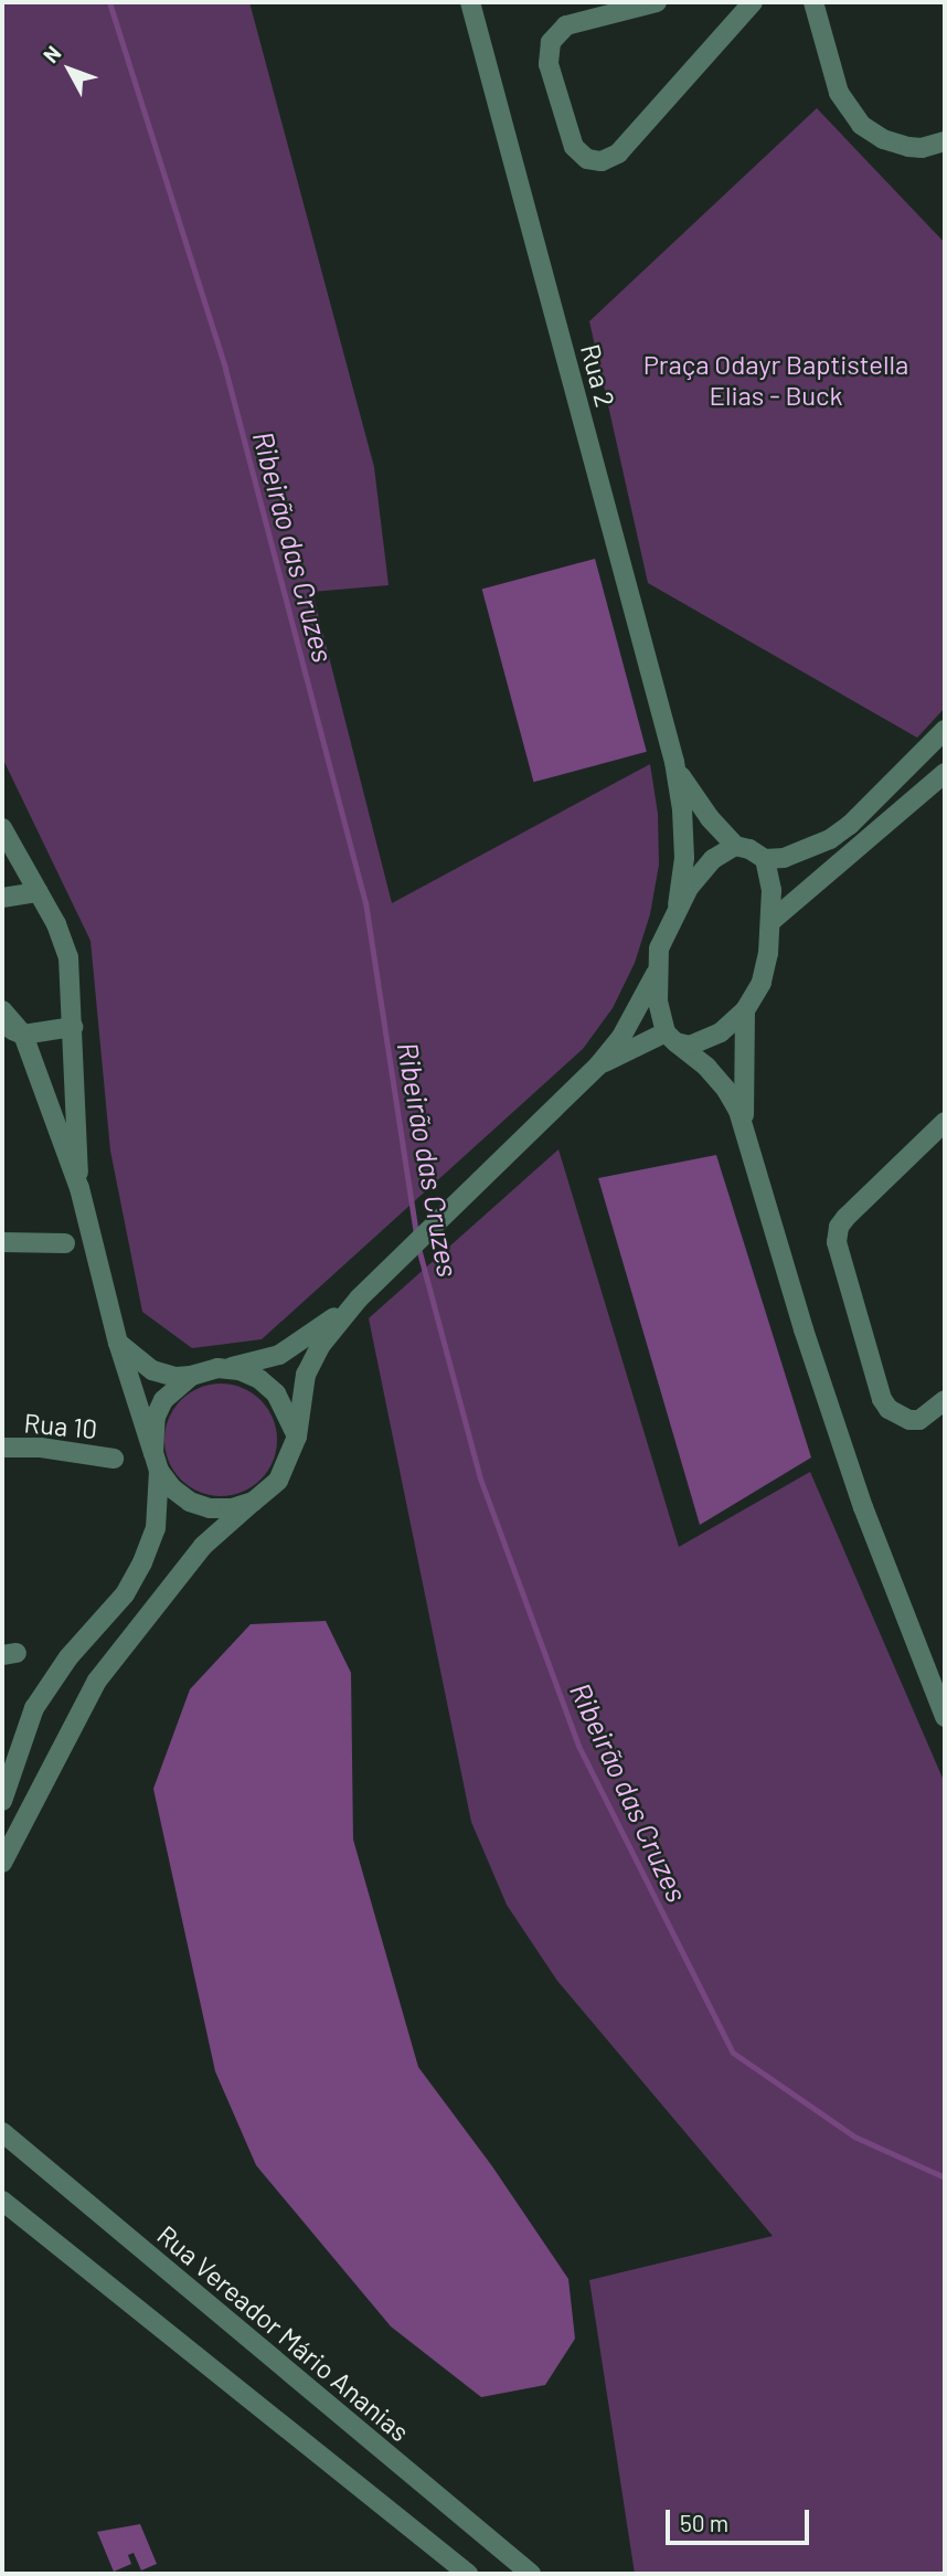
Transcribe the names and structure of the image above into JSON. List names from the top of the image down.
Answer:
{
  "streets": {
    "street": ["Rua 2", "Rua 10", "Rua Vereador Mário Ananias"]
  },
  "water": ["Ribeirão das Cruzes"],
  "parks": ["Praça Odayr Baptistella Elias - Buck"],
  "scale_bar": "50 m",
  "north": "top left"
}
